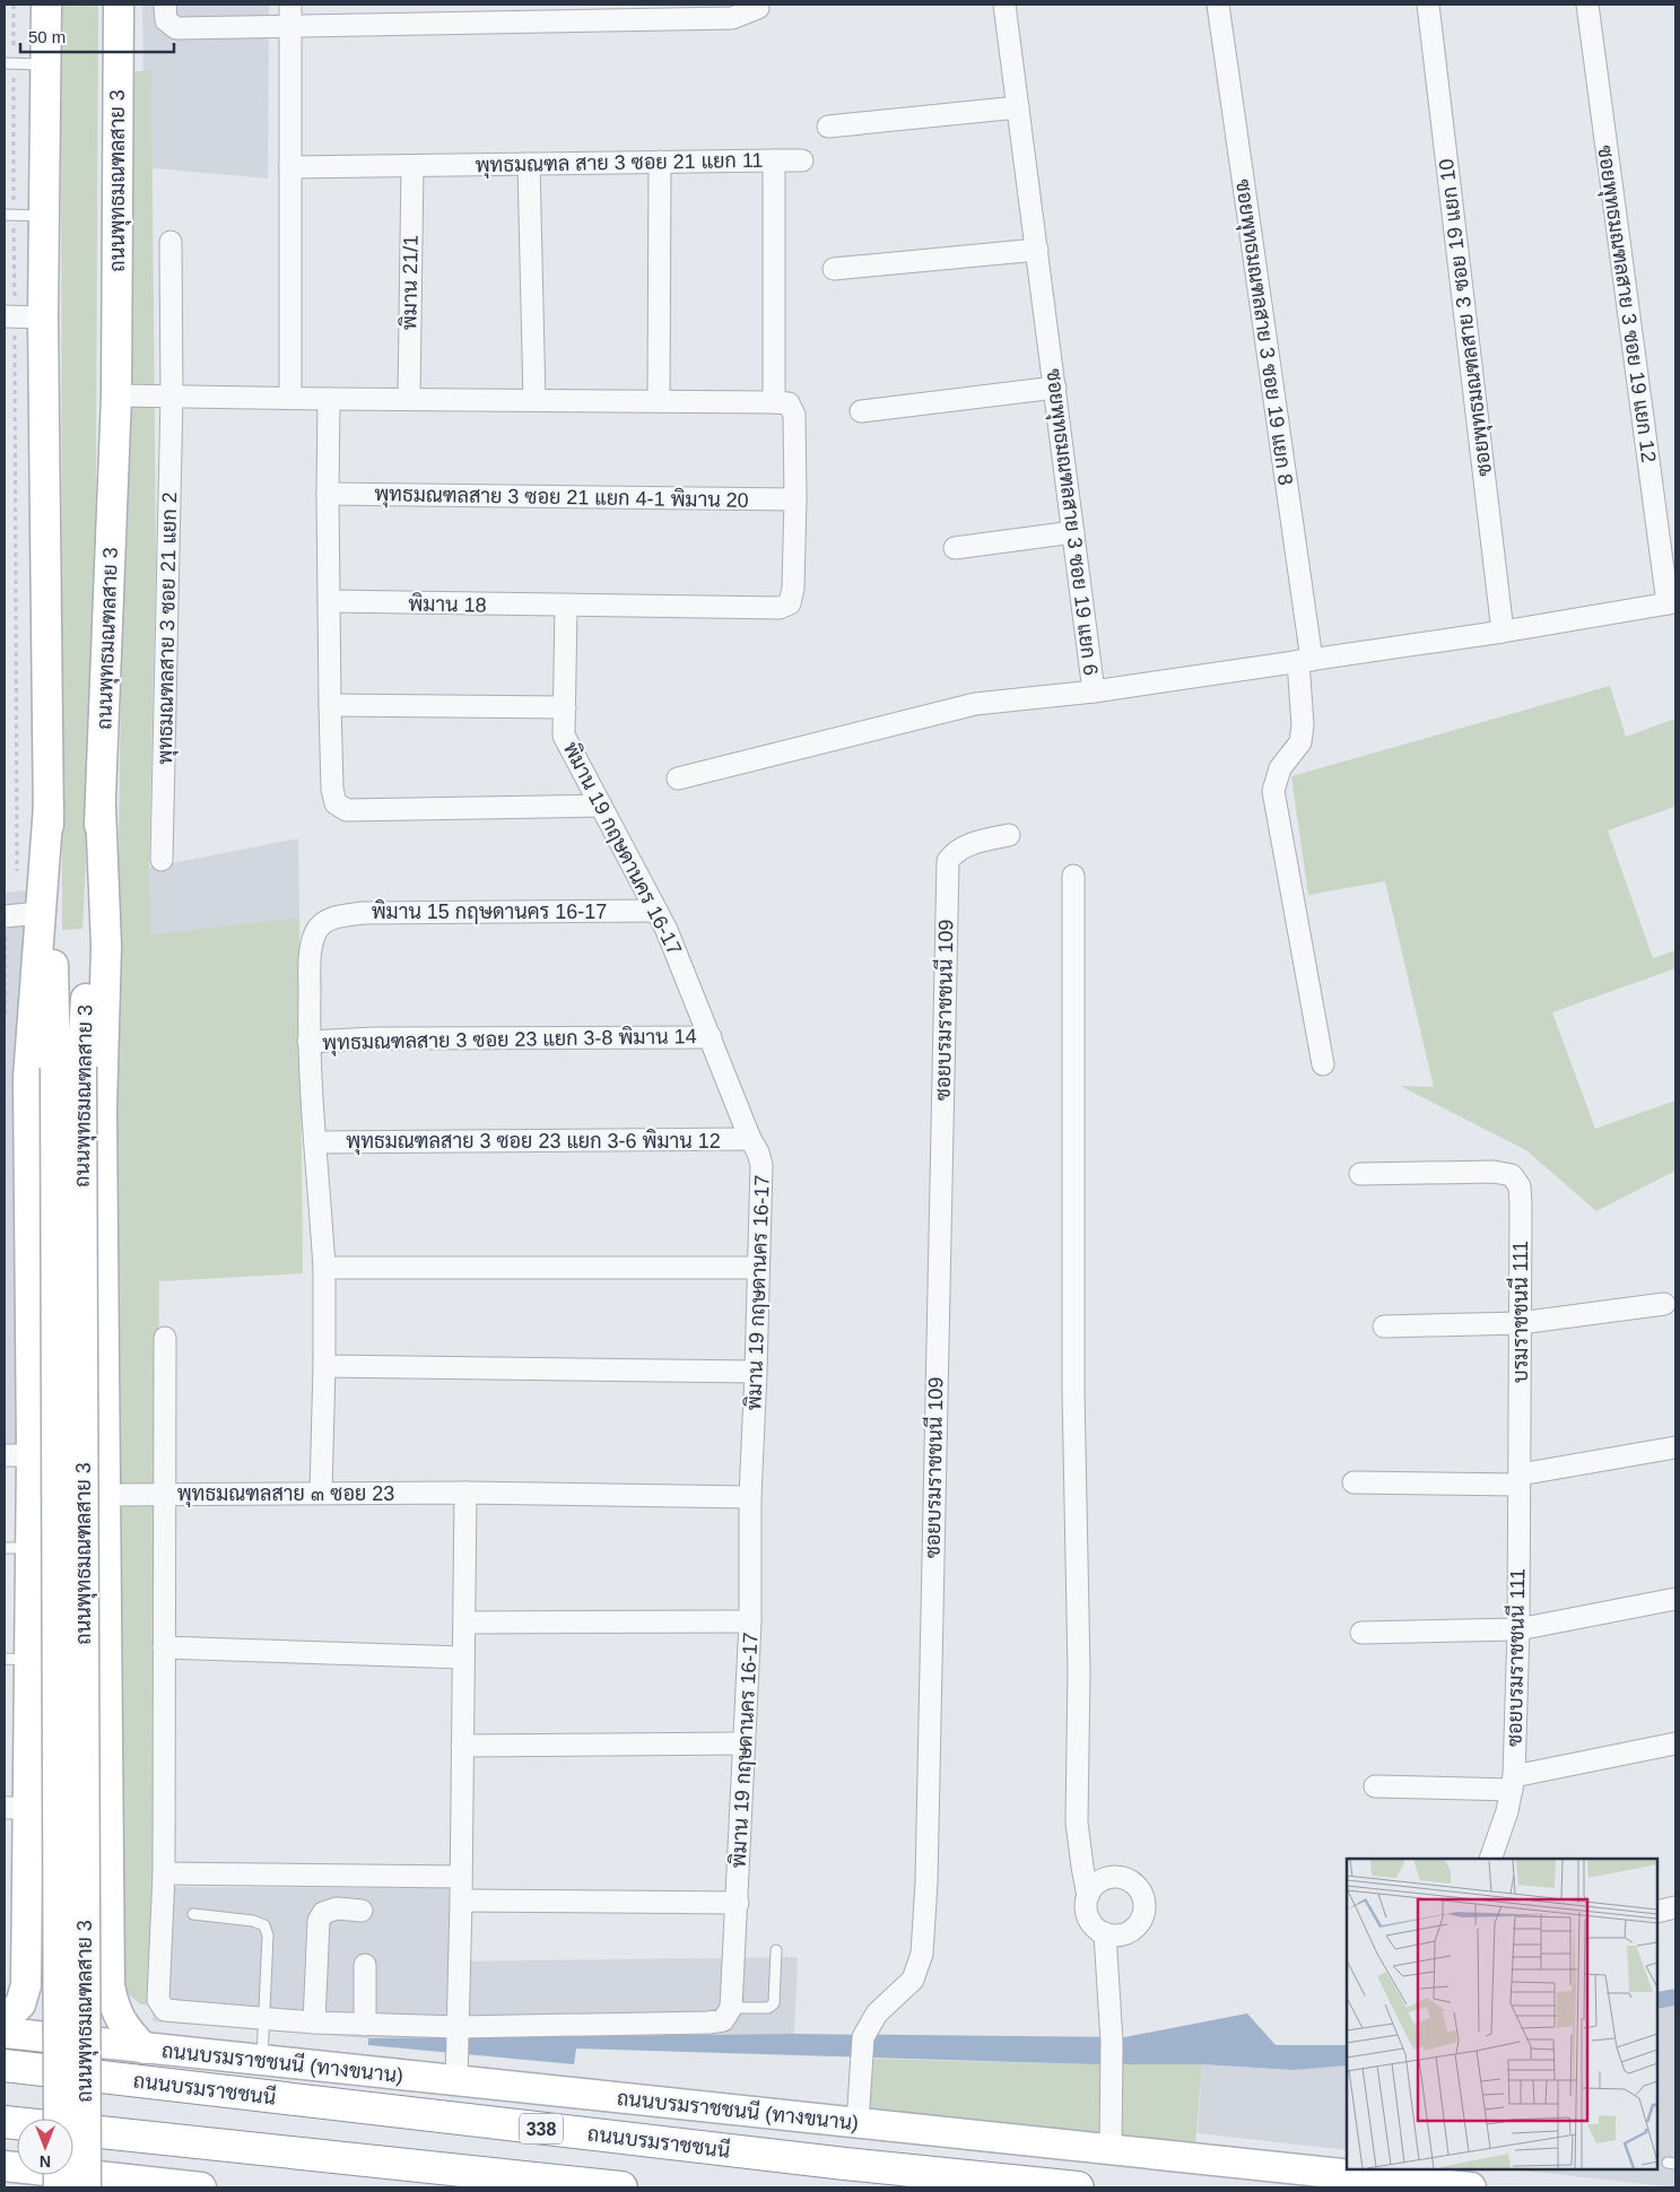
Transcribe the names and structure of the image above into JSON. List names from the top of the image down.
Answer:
{
  "streets": {
    "highway": ["ถนนบรมราชชนนี", "338"],
    "main road": ["ถนนพุทธมณฑลสาย 3", "ถนนบรมราชชนนี (ทางขนาน)"],
    "street": [
      "พุทธมณฑล สาย 3 ซอย 21 แยก 11",
      "พิมาน 21/1",
      "ซอยพุทธมณฑลสาย 3 ซอย 19 แยก 12",
      "ซอยพุทธมณฑลสาย 3 ซอย 19 แยก 10",
      "ซอยพุทธมณฑลสาย 3 ซอย 19 แยก 8",
      "พุทธมณฑลสาย 3 ซอย 21 แยก 4-1 พิมาน 20",
      "ซอยพุทธมณฑลสาย 3 ซอย 19 แยก 6",
      "พิมาน 18",
      "พุทธมณฑลสาย 3 ซอย 21 แยก 2",
      "พิมาน 19 กฤษดานคร 16-17",
      "พิมาน 15 กฤษดานคร 16-17",
      "ซอยบรมราชชนนี 109",
      "พุทธมณฑลสาย 3 ซอย 23 แยก 3-8 พิมาน 14",
      "พุทธมณฑลสาย 3 ซอย 23 แยก 3-6 พิมาน 12",
      "บรมราชชนนี 111",
      "พุทธมณฑลสาย ๓ ซอย 23",
      "ซอยบรมราชชนนี 111"
    ]
  },
  "crossings": [
    ["พุทธมณฑล สาย 3 ซอย 21 แยก 11", "พิมาน 21/1"],
    ["ซอยพุทธมณฑลสาย 3 ซอย 19 แยก 12", "ซอยพุทธมณฑลสาย 3 ซอย 19 แยก 6"],
    ["ซอยพุทธมณฑลสาย 3 ซอย 19 แยก 10", "ซอยพุทธมณฑลสาย 3 ซอย 19 แยก 6"],
    ["ซอยพุทธมณฑลสาย 3 ซอย 19 แยก 8", "ซอยพุทธมณฑลสาย 3 ซอย 19 แยก 6"],
    ["พุทธมณฑลสาย 3 ซอย 21 แยก 4-1 พิมาน 20", "พิมาน 18"],
    ["พิมาน 18", "พิมาน 19 กฤษดานคร 16-17"],
    ["พิมาน 19 กฤษดานคร 16-17", "พิมาน 15 กฤษดานคร 16-17"],
    ["พิมาน 19 กฤษดานคร 16-17", "พุทธมณฑลสาย 3 ซอย 23 แยก 3-8 พิมาน 14"],
    ["พิมาน 19 กฤษดานคร 16-17", "พุทธมณฑลสาย 3 ซอย 23 แยก 3-6 พิมาน 12"],
    ["พิมาน 19 กฤษดานคร 16-17", "พุทธมณฑลสาย ๓ ซอย 23"],
    ["พิมาน 15 กฤษดานคร 16-17", "พุทธมณฑลสาย 3 ซอย 23 แยก 3-8 พิมาน 14"],
    ["ซอยบรมราชชนนี 109", "ถนนบรมราชชนนี (ทางขนาน)"],
    ["บรมราชชนนี 111", "ซอยบรมราชชนนี 111"]
  ],
  "scale_bar": "50 m",
  "north": "bottom"
}
